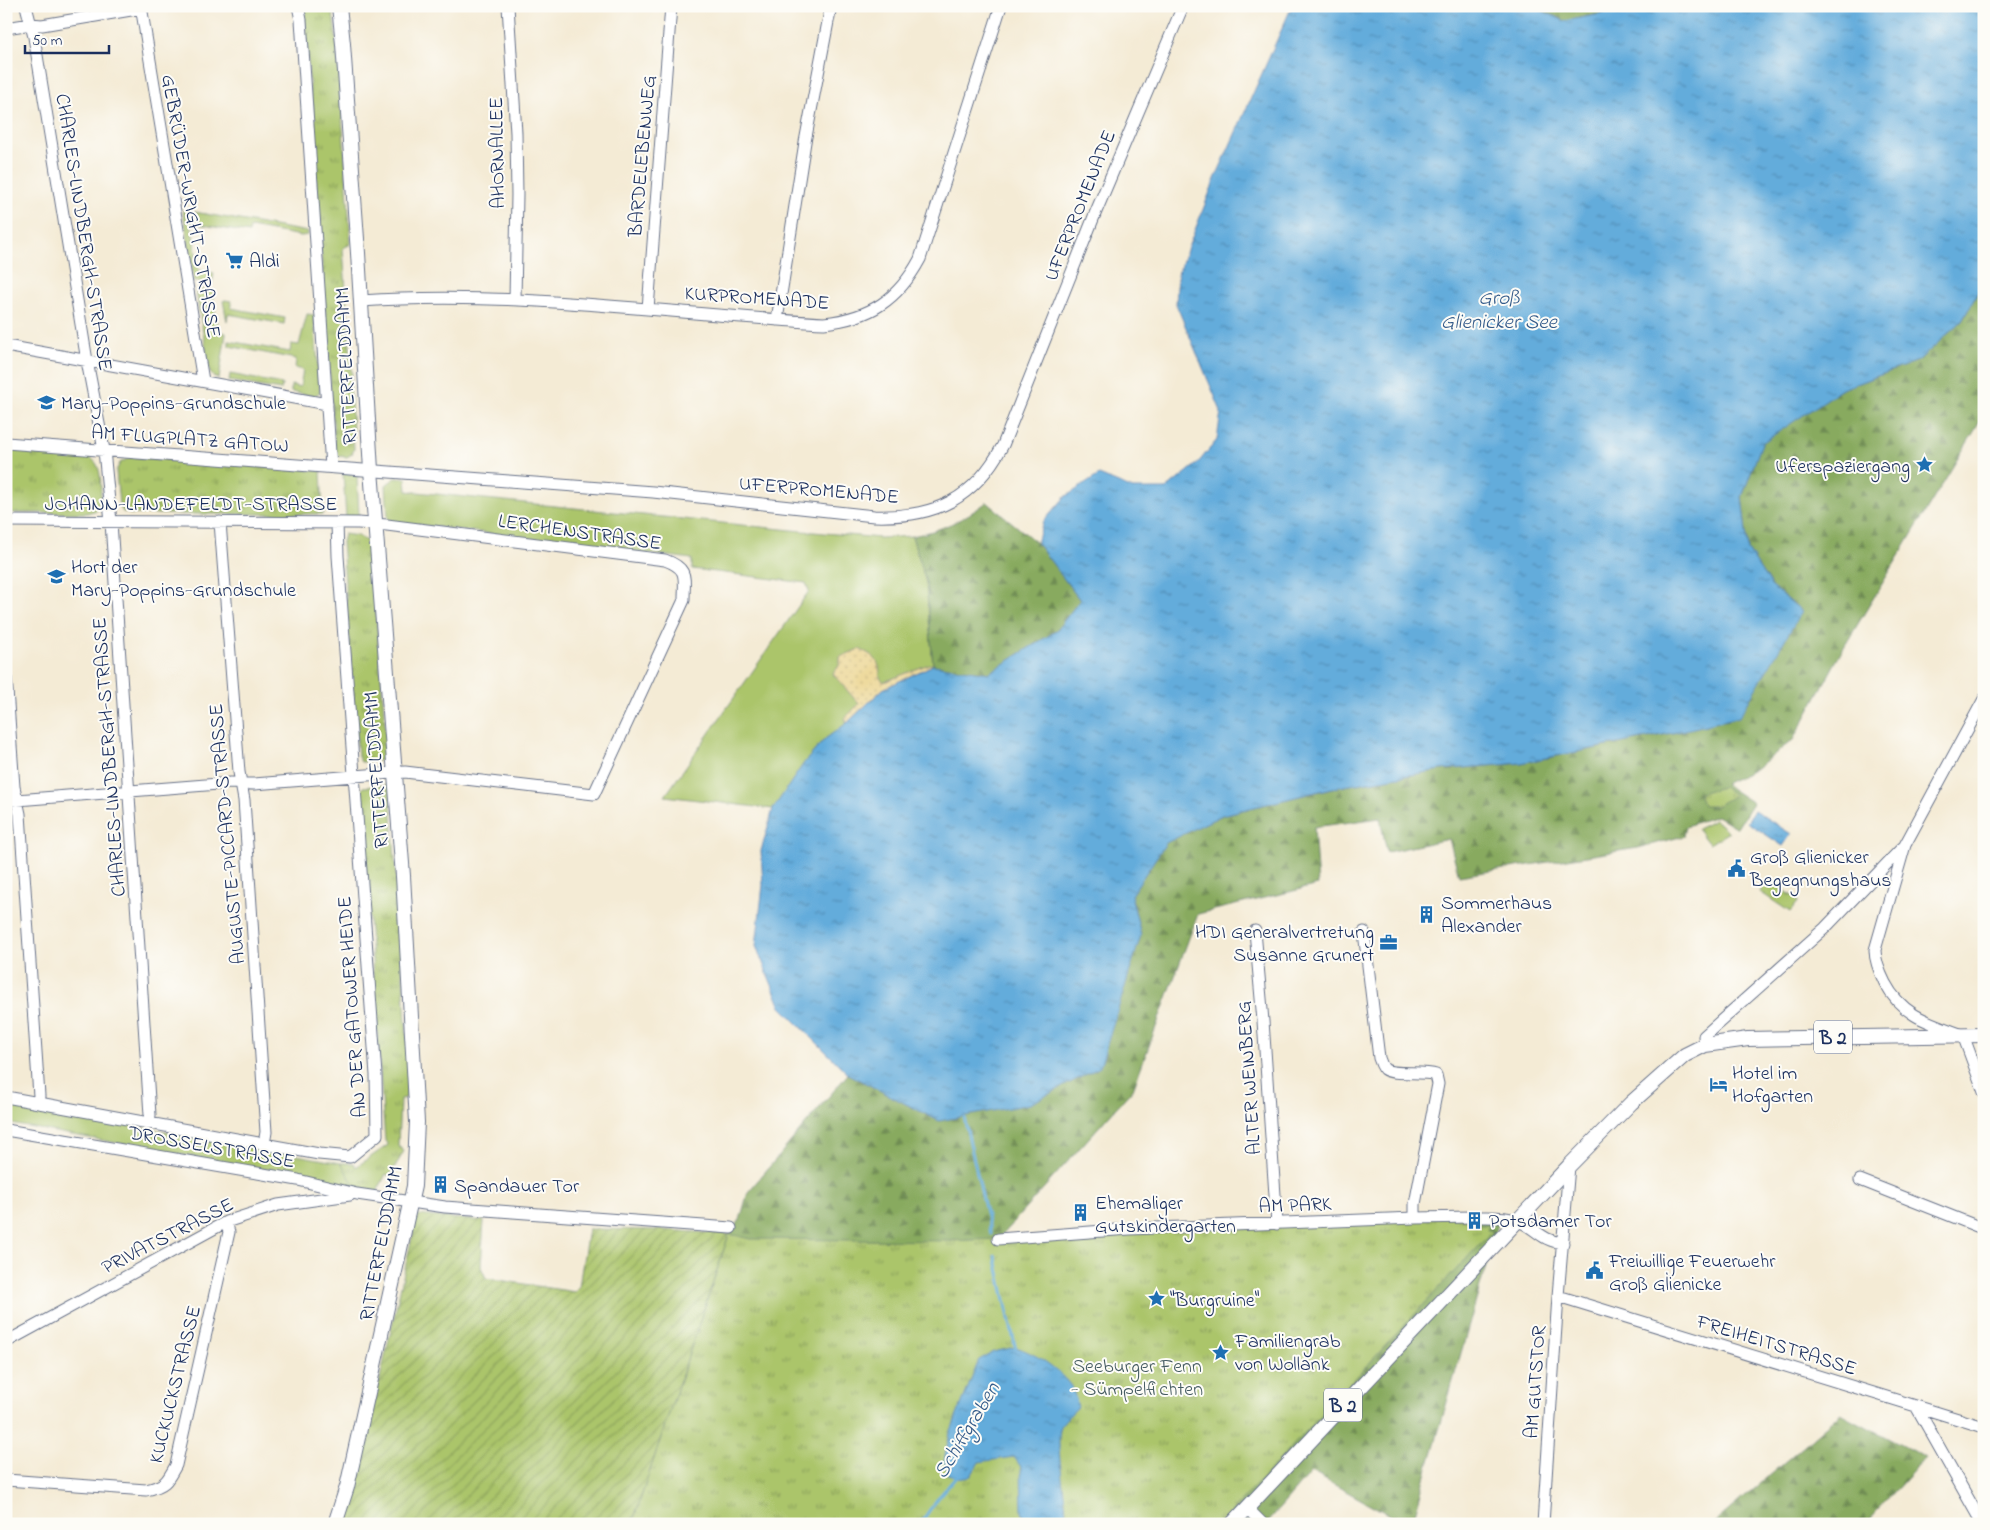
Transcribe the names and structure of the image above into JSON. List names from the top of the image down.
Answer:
{
  "streets": {
    "main road": ["RITTERFELDDAMM", "B 2"],
    "street": [
      "AHORNALLEE",
      "BARDELEBENWEG",
      "UFERPROMENADE",
      "GEBRÜDER-WRIGHT-STRASSE",
      "CHARLES-LINDBERGH-STRASSE",
      "KURPROMENADE",
      "AM FLUGPLATZ GATOW",
      "JOHANN-LANDEFELDT-STRASSE",
      "LERCHENSTRASSE",
      "AUGUSTE-PICCARD-STRASSE",
      "AN DER GATOWER HEIDE",
      "ALTER WEINBERG",
      "DROSSELSTRASSE",
      "AM PARK",
      "PRIVATSTRASSE",
      "FREIHEITSTRASSE",
      "AM GUTSTOR",
      "KUCKUCKSTRASSE"
    ]
  },
  "crossings": [
    ["AHORNALLEE", "KURPROMENADE"],
    ["BARDELEBENWEG", "KURPROMENADE"],
    ["UFERPROMENADE", "RITTERFELDDAMM"],
    ["UFERPROMENADE", "AM FLUGPLATZ GATOW"],
    ["CHARLES-LINDBERGH-STRASSE", "AM FLUGPLATZ GATOW"],
    ["CHARLES-LINDBERGH-STRASSE", "JOHANN-LANDEFELDT-STRASSE"],
    ["CHARLES-LINDBERGH-STRASSE", "AN DER GATOWER HEIDE"],
    ["KURPROMENADE", "RITTERFELDDAMM"],
    ["RITTERFELDDAMM", "AM FLUGPLATZ GATOW"],
    ["RITTERFELDDAMM", "JOHANN-LANDEFELDT-STRASSE"],
    ["RITTERFELDDAMM", "LERCHENSTRASSE"],
    ["RITTERFELDDAMM", "DROSSELSTRASSE"],
    ["JOHANN-LANDEFELDT-STRASSE", "LERCHENSTRASSE"],
    ["JOHANN-LANDEFELDT-STRASSE", "AUGUSTE-PICCARD-STRASSE"],
    ["JOHANN-LANDEFELDT-STRASSE", "AN DER GATOWER HEIDE"],
    ["AUGUSTE-PICCARD-STRASSE", "AN DER GATOWER HEIDE"],
    ["B 2", "AM PARK"],
    ["B 2", "AM GUTSTOR"],
    ["ALTER WEINBERG", "AM PARK"],
    ["DROSSELSTRASSE", "PRIVATSTRASSE"],
    ["PRIVATSTRASSE", "KUCKUCKSTRASSE"],
    ["FREIHEITSTRASSE", "AM GUTSTOR"]
  ],
  "water": ["Groß Glienicker See", "Schiffgraben"],
  "parks": ["Seeburger Fenn - Sümpelfichten"],
  "places": {
    "supermarket": ["Aldi"],
    "school or university": ["Mary-Poppins-Grundschule", "Hort der Mary-Poppins-Grundschule"],
    "place": ["Uferspaziergang", "\"Burgruine\"", "Familiengrab von Wollank"],
    "public building": ["Groß Glienicker Begegnungshaus", "Freiwillige Feuerwehr Groß Glienicke"],
    "building": [
      "Sommerhaus Alexander",
      "Spandauer Tor",
      "Ehemaliger Gutskindergarten",
      "Potsdamer Tor"
    ],
    "office": ["HDI Generalvertretung Susanne Grunert"],
    "hotel": ["Hotel im Hofgarten"]
  },
  "scale_bar": "50 m"
}
